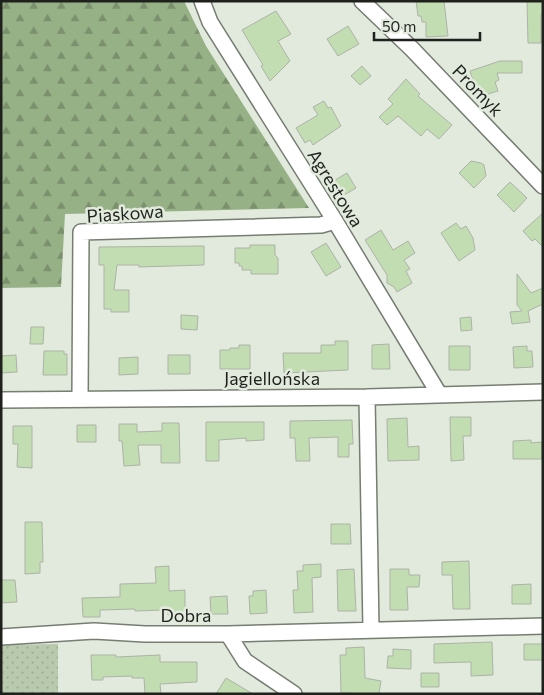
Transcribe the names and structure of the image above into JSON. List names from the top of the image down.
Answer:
{
  "streets": {
    "street": [
      "Promyk",
      "Agrestowa",
      "Piaskowa",
      "Jagiellońska",
      "Dobra"
    ]
  },
  "crossings": [
    ["Agrestowa", "Piaskowa"],
    ["Agrestowa", "Jagiellońska"],
    ["Piaskowa", "Jagiellońska"]
  ],
  "scale_bar": "50 m"
}
